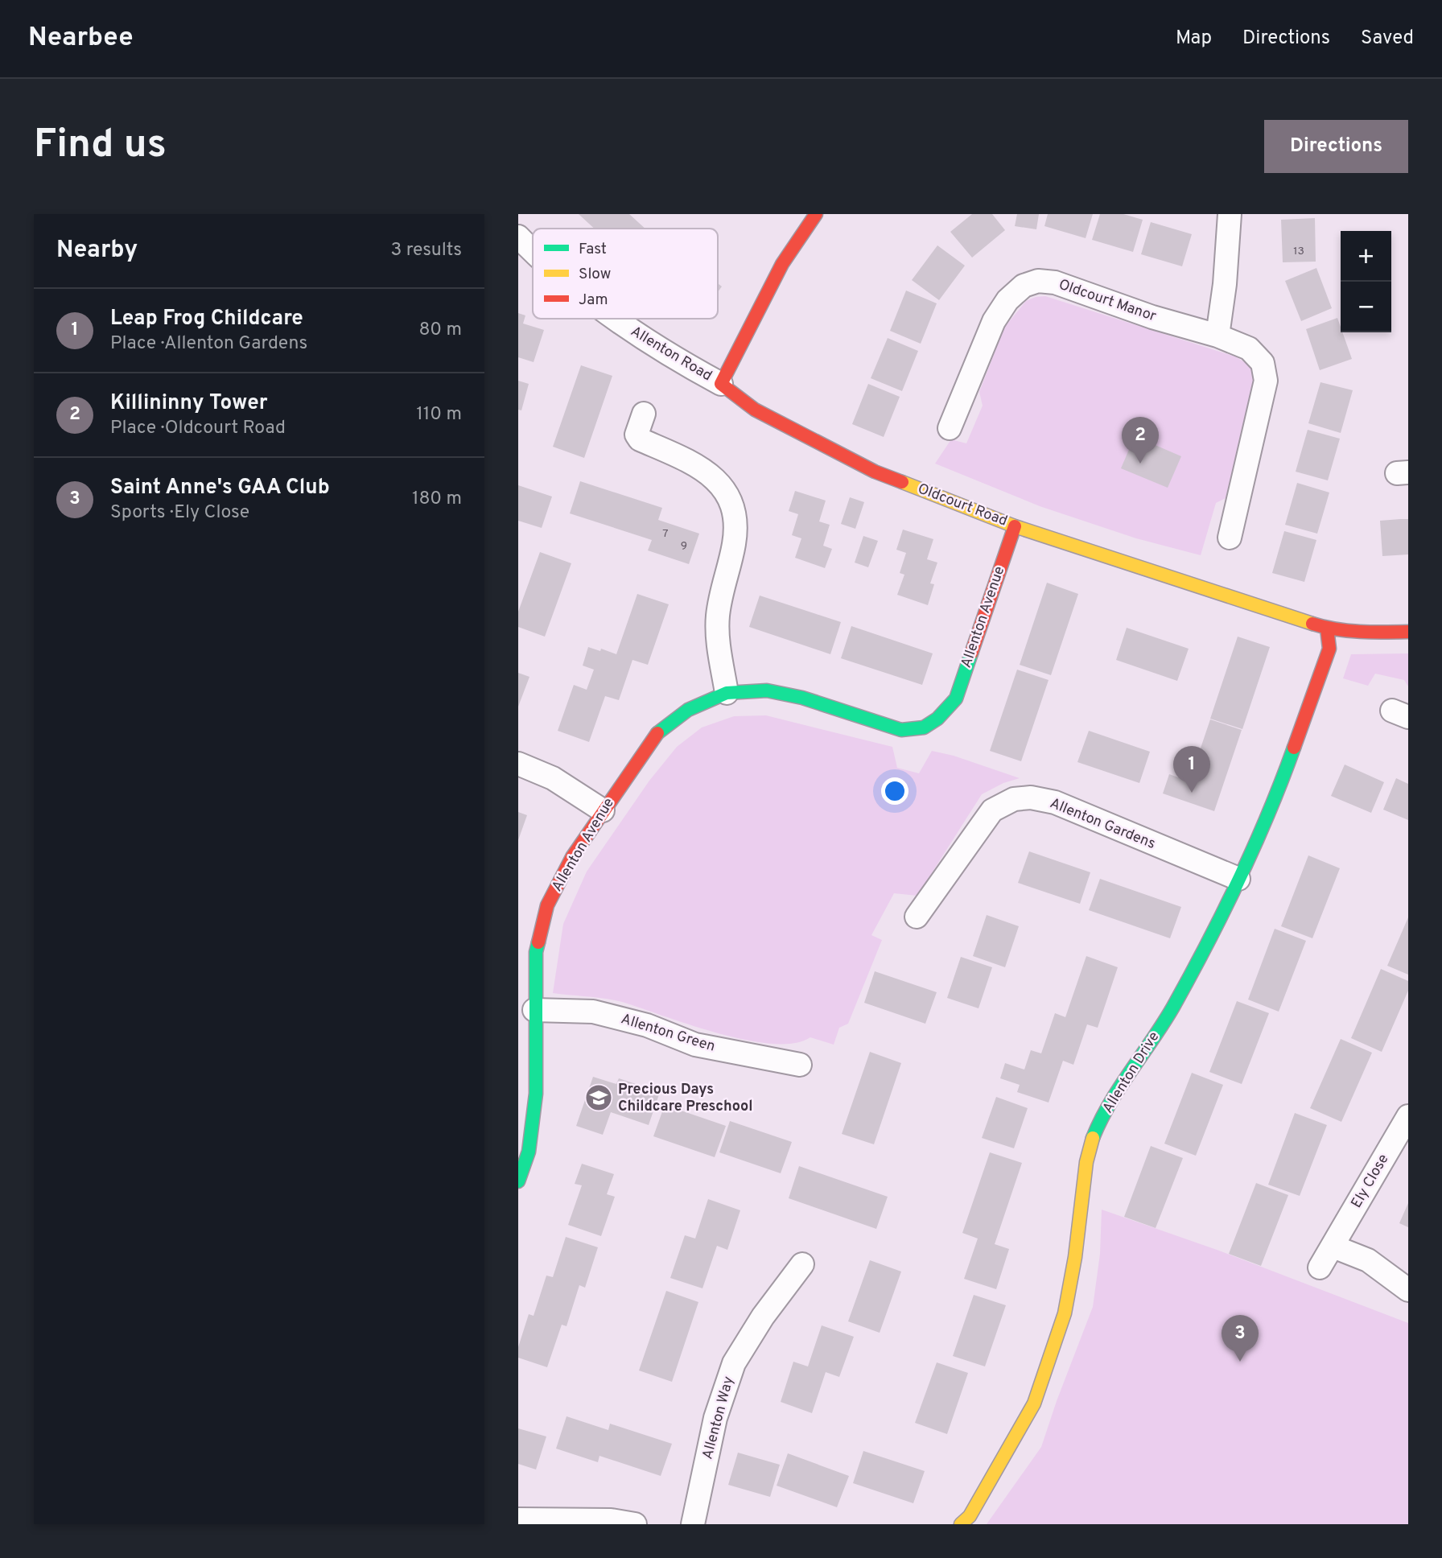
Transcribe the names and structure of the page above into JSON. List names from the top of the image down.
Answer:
{
  "streets": {
    "street": [
      "Oldcourt Manor",
      "Allenton Road",
      "Oldcourt Road",
      "Allenton Avenue",
      "Allenton Gardens",
      "Allenton Green",
      "Allenton Drive",
      "Ely Close",
      "Allenton Way"
    ]
  },
  "crossings": [
    ["Allenton Road", "Oldcourt Road"],
    ["Oldcourt Road", "Allenton Avenue"],
    ["Oldcourt Road", "Allenton Drive"],
    ["Allenton Avenue", "Allenton Green"],
    ["Allenton Gardens", "Allenton Drive"]
  ],
  "places": {
    "school or university": ["Precious Days Childcare Preschool"]
  },
  "house_numbers": ["13", "7", "9"],
  "legend": ["Fast", "Slow", "Jam"],
  "page": {
    "header": "Nearbee",
    "nav": ["Map", "Directions", "Saved"],
    "buttons": "Directions",
    "title": "Find us",
    "heading": ["Nearby", "3 results"],
    "map_buttons": ["+", "−"],
    "list": [
      {
        "mark": "1",
        "name": "Leap Frog Childcare",
        "note": "Place · Allenton Gardens",
        "value": "80 m"
      },
      {
        "mark": "2",
        "name": "Killininny Tower",
        "note": "Place · Oldcourt Road",
        "value": "110 m"
      },
      {
        "mark": "3",
        "name": "Saint Anne's GAA Club",
        "note": "Sports · Ely Close",
        "value": "180 m"
      }
    ],
    "pins": ["2", "1", "3"]
  }
}
